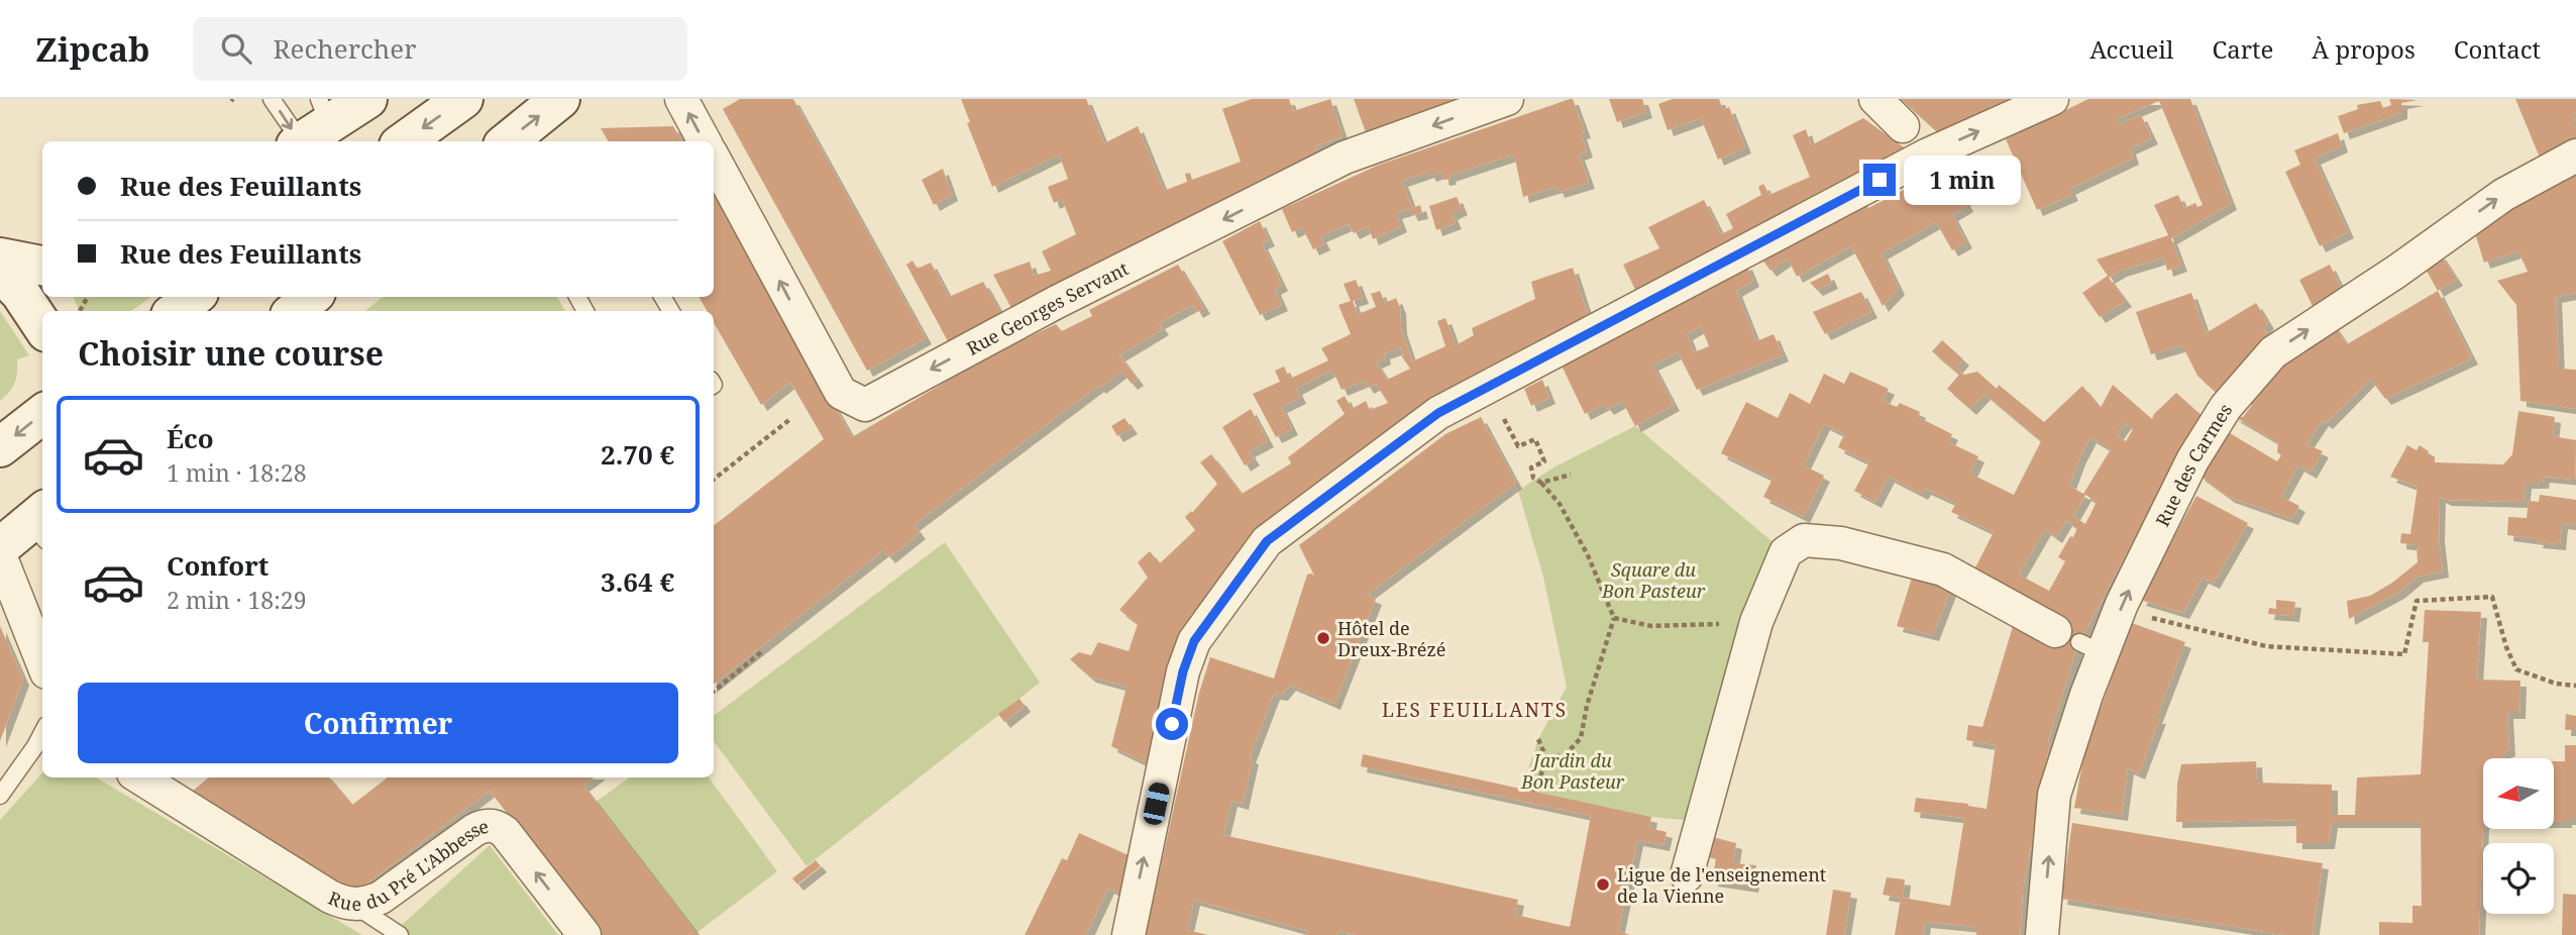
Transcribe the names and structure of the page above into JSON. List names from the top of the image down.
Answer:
{
  "streets": {
    "street": ["Rue Georges Servant", "Rue des Carmes", "Rue du Pré L'Abbesse"]
  },
  "one_way": ["Rue des Carmes"],
  "districts": ["LES FEUILLANTS"],
  "parks": ["Square du Bon Pasteur", "Jardin du Bon Pasteur"],
  "places": ["Hôtel de Dreux-Brézé", "Ligue de l'enseignement de la Vienne"],
  "north": "left",
  "page": {
    "header": "Zipcab",
    "search": "Rechercher",
    "nav": [
      "Accueil",
      "Carte",
      "À propos",
      "Contact"
    ],
    "banner": ["Rue des Feuillants", "Rue des Feuillants"],
    "bubble": "1 min",
    "heading": "Choisir une course",
    "list": [
      {
        "name": "Éco",
        "note": "1 min · 18:28",
        "value": "2.70 €"
      },
      {
        "name": "Confort",
        "note": "2 min · 18:29",
        "value": "3.64 €"
      }
    ],
    "buttons": "Confirmer"
  }
}
